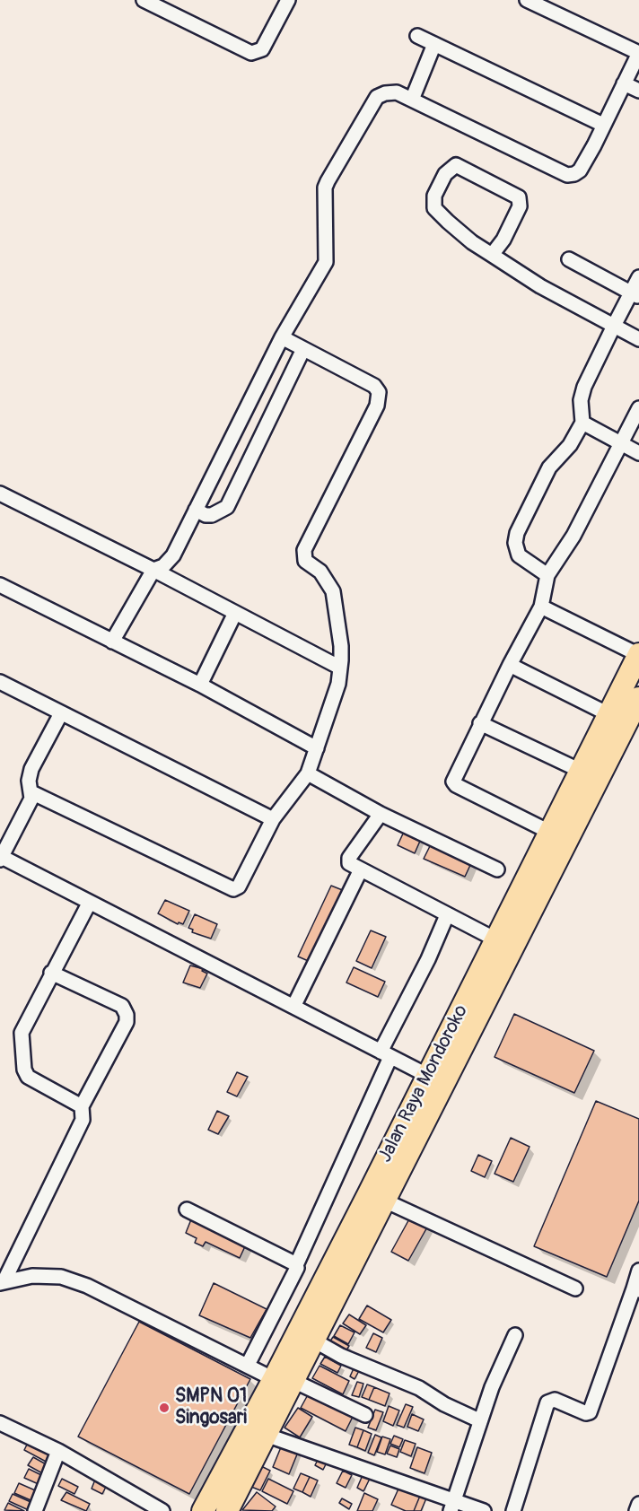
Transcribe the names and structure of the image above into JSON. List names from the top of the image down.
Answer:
{
  "streets": {
    "highway": ["Jalan Raya Mondoroko"]
  },
  "places": ["SMPN 01 Singosari"]
}
